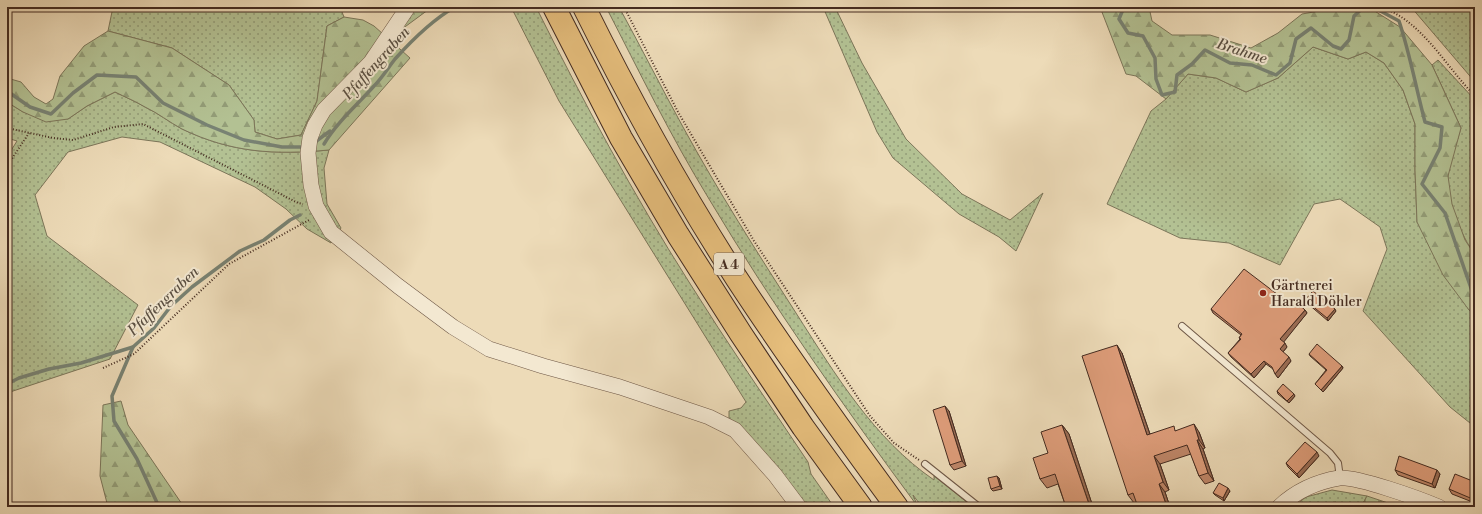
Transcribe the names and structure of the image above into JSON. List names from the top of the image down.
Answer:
{
  "streets": {
    "highway": ["A 4"]
  },
  "water": ["Brahme", "Pfaffengraben"],
  "places": ["Gärtnerei Harald Döhler"]
}
